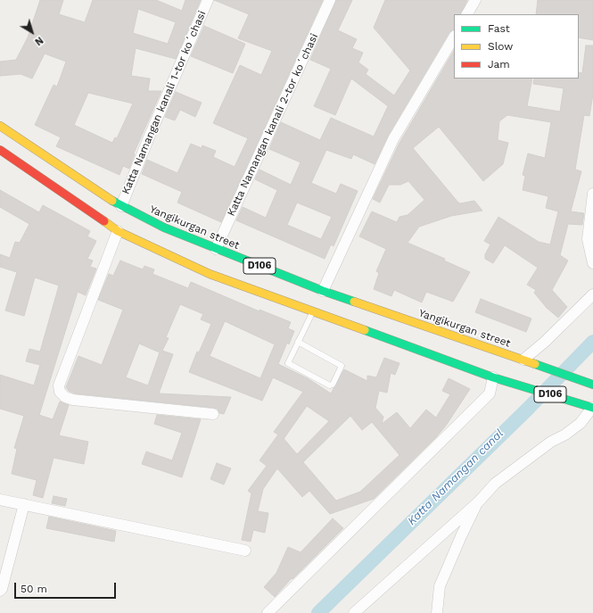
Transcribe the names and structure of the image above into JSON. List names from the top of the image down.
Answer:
{
  "streets": {
    "main road": ["Yangikurgan street", "D106"],
    "street": ["Katta Namangan kanali 1-tor koʻchasi", "Katta Namangan kanali 2-tor koʻchasi"]
  },
  "crossings": [
    ["Katta Namangan kanali 1-tor koʻchasi", "Yangikurgan street"],
    ["Katta Namangan kanali 2-tor koʻchasi", "Yangikurgan street"]
  ],
  "water": ["Katta Namangan canal"],
  "legend": ["Fast", "Slow", "Jam"],
  "scale_bar": "50 m",
  "north": "bottom right"
}
